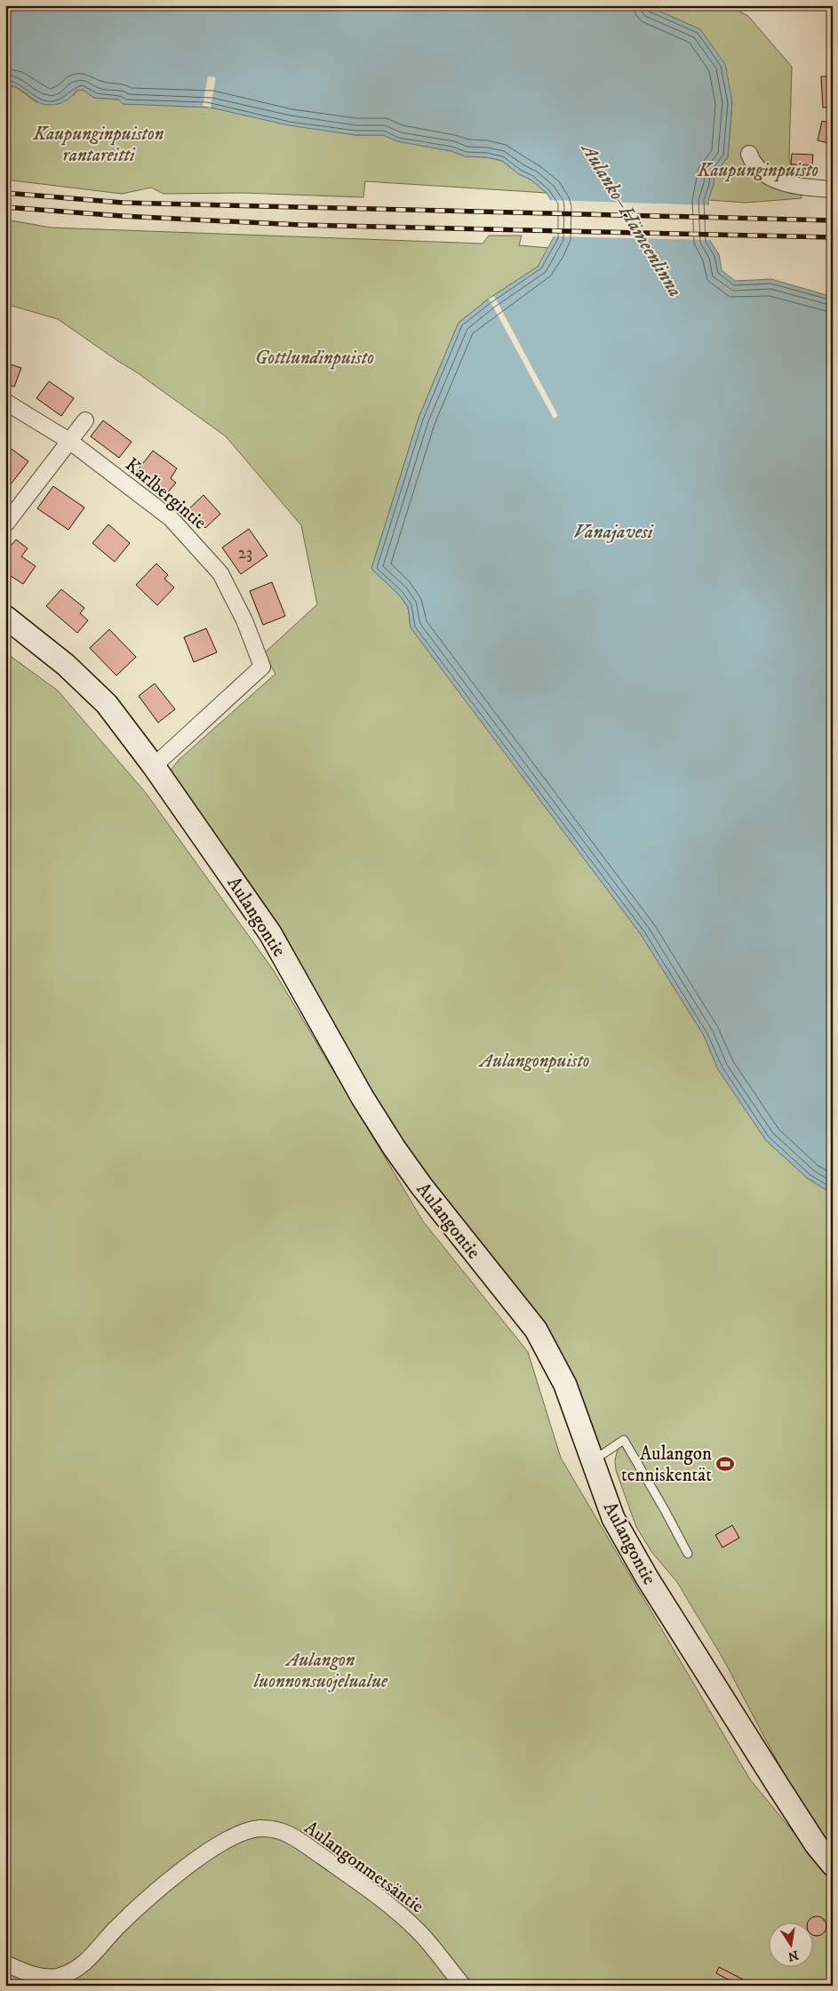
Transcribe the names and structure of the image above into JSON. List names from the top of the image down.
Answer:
{
  "streets": {
    "main road": ["Aulangontie"],
    "street": ["Karlbergintie", "Aulangonmetsäntie"]
  },
  "crossings": [
    ["Karlbergintie", "Aulangontie"]
  ],
  "water": ["Aulanko–Hämeenlinna", "Vanajavesi"],
  "parks": [
    "Kaupunginpuiston rantareitti",
    "Kaupunginpuisto",
    "Gottlundinpuisto",
    "Aulangonpuisto",
    "Aulangon luonnonsuojelualue"
  ],
  "places": {
    "sports": ["Aulangon tenniskentät"]
  },
  "house_numbers": ["23"],
  "north": "bottom"
}
